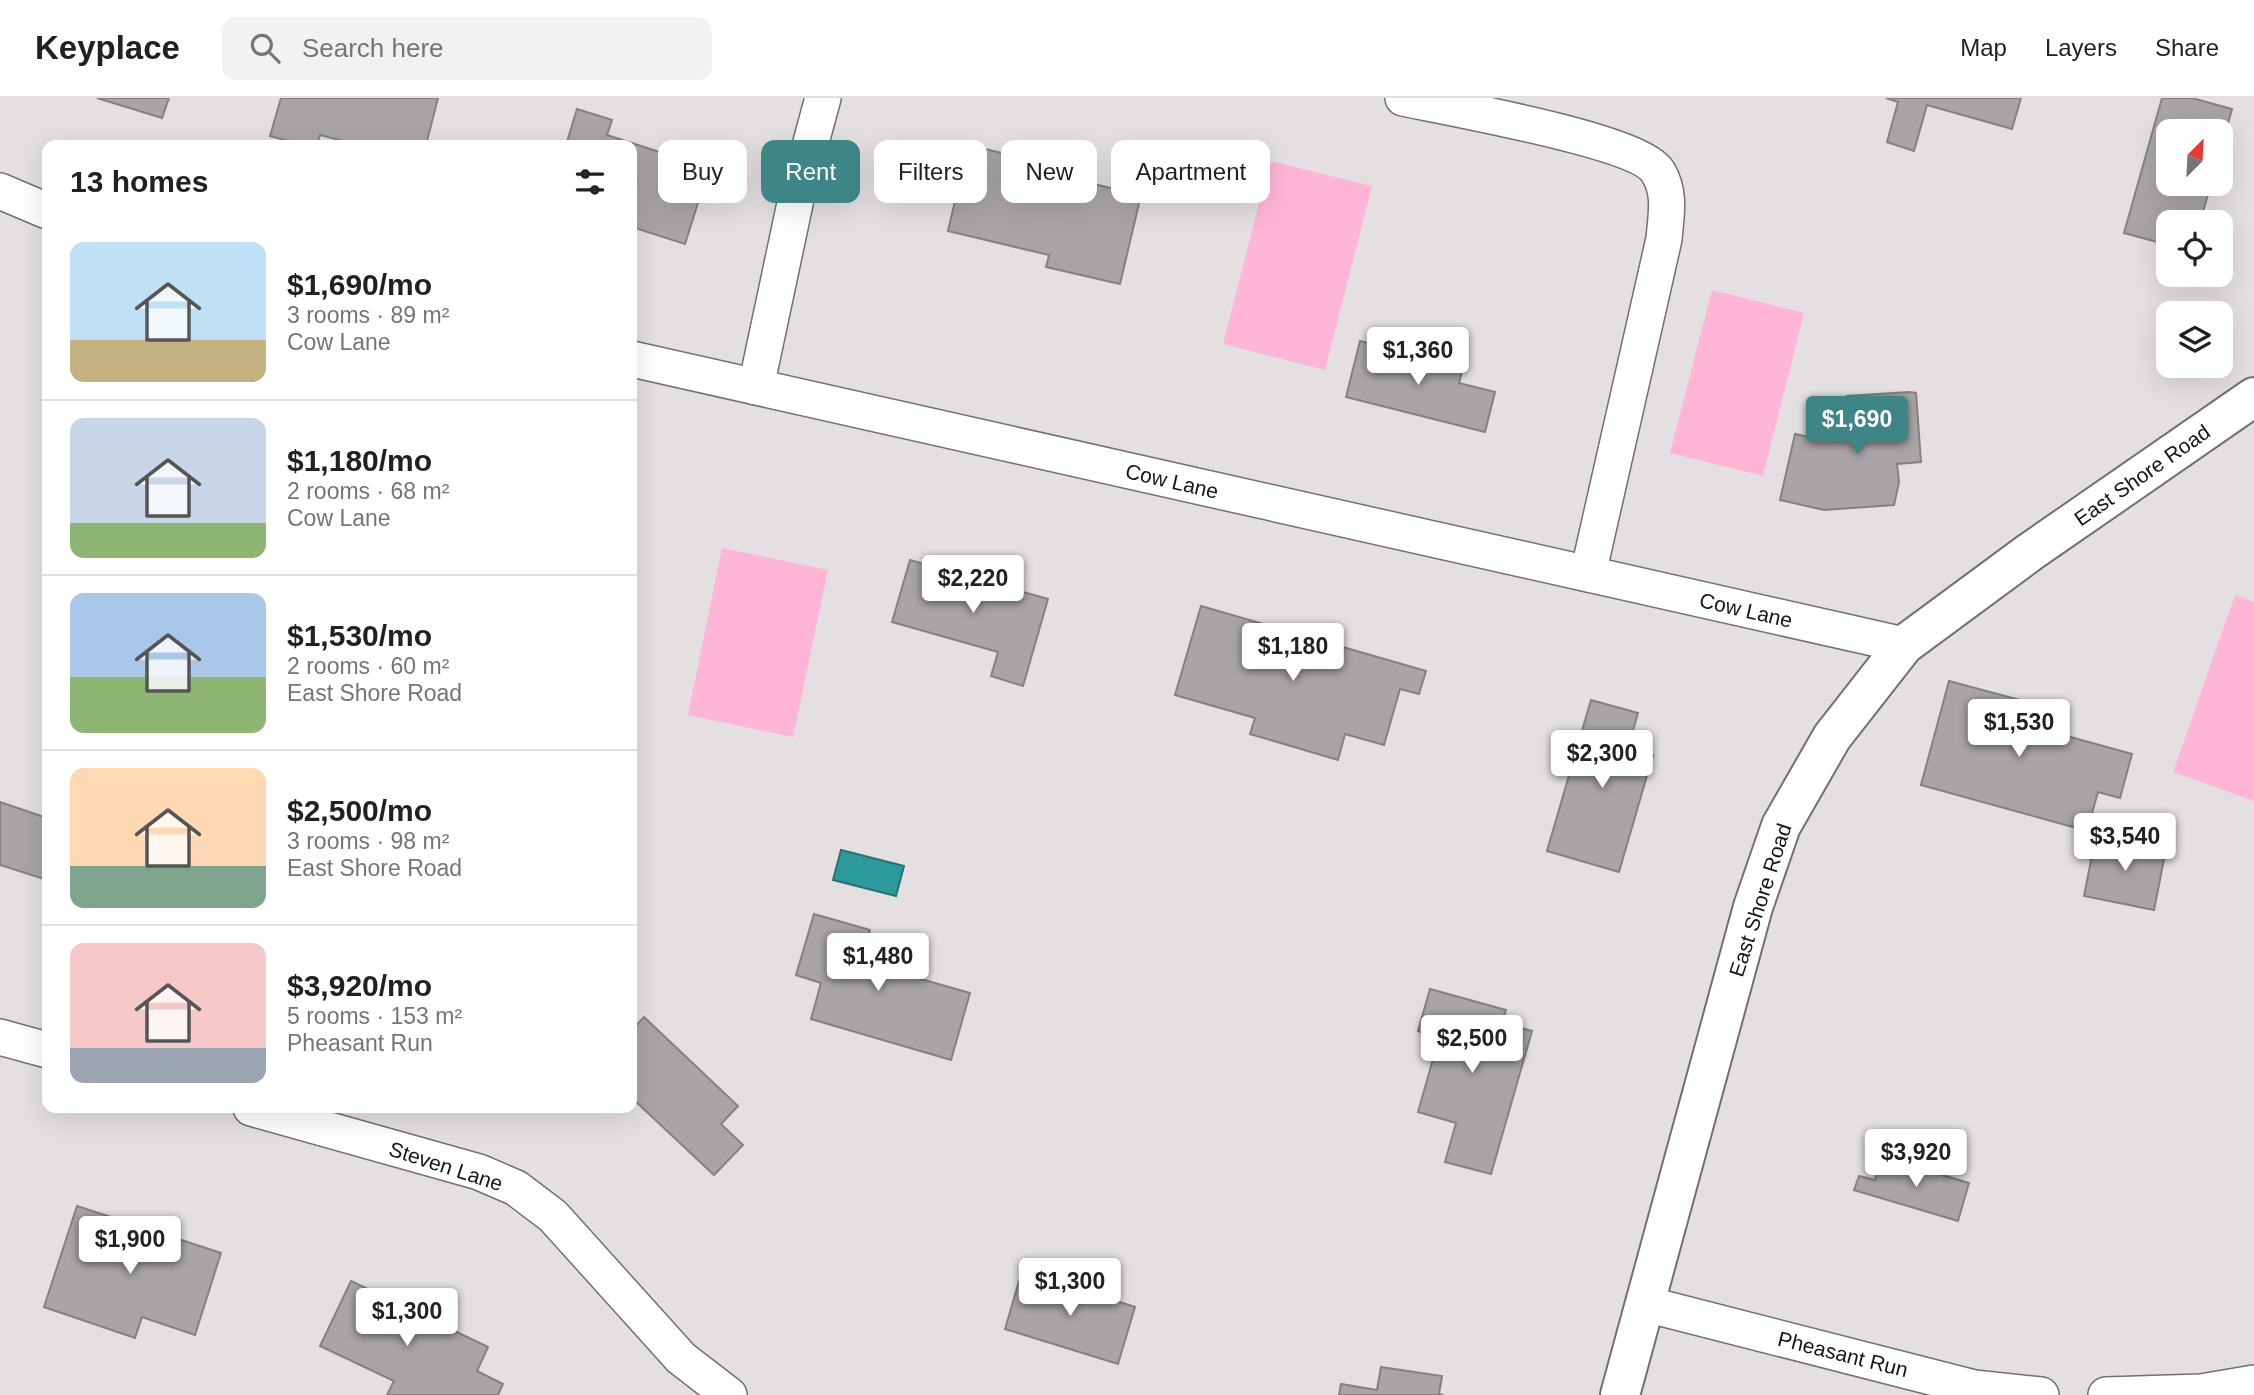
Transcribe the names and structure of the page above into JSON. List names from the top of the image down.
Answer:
{
  "streets": {
    "main road": ["East Shore Road"],
    "street": ["Cow Lane", "Steven Lane", "Pheasant Run"]
  },
  "crossings": [
    ["East Shore Road", "Cow Lane"],
    ["East Shore Road", "Pheasant Run"]
  ],
  "north": "top right",
  "page": {
    "header": "Keyplace",
    "search": "Search here",
    "nav": ["Map", "Layers", "Share"],
    "chip": [
      "Buy",
      "Rent",
      "Filters",
      "New",
      "Apartment"
    ],
    "heading": "13 homes",
    "list": [
      {
        "name": "$1,690/mo",
        "note": "3 rooms · 89 m² · Cow Lane"
      },
      {
        "name": "$1,180/mo",
        "note": "2 rooms · 68 m² · Cow Lane"
      },
      {
        "name": "$1,530/mo",
        "note": "2 rooms · 60 m² · East Shore Road"
      },
      {
        "name": "$2,500/mo",
        "note": "3 rooms · 98 m² · East Shore Road"
      },
      {
        "name": "$3,920/mo",
        "note": "5 rooms · 153 m² · Pheasant Run"
      }
    ],
    "price": [
      "$1,360",
      "$1,690",
      "$2,220",
      "$1,180",
      "$1,530",
      "$2,300",
      "$3,540",
      "$1,480",
      "$2,500",
      "$3,920",
      "$1,900",
      "$1,300",
      "$1,300"
    ]
  }
}
